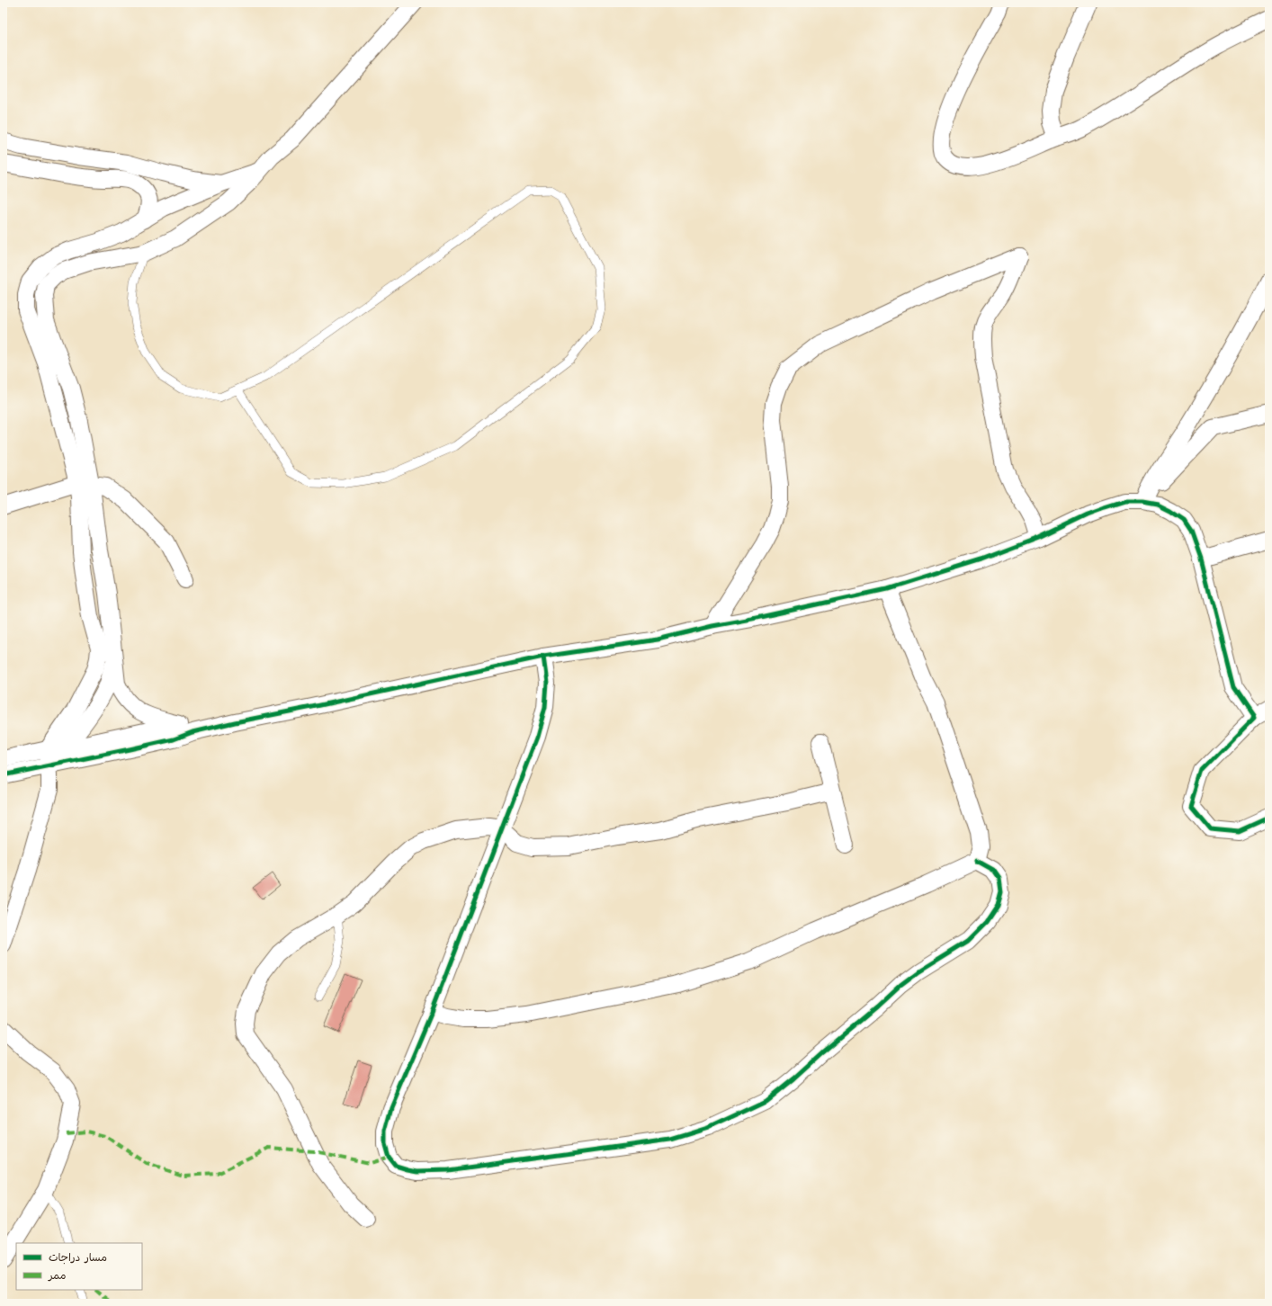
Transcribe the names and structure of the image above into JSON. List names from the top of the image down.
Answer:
{
  "legend": ["مسار دراجات", "ممر"]
}
